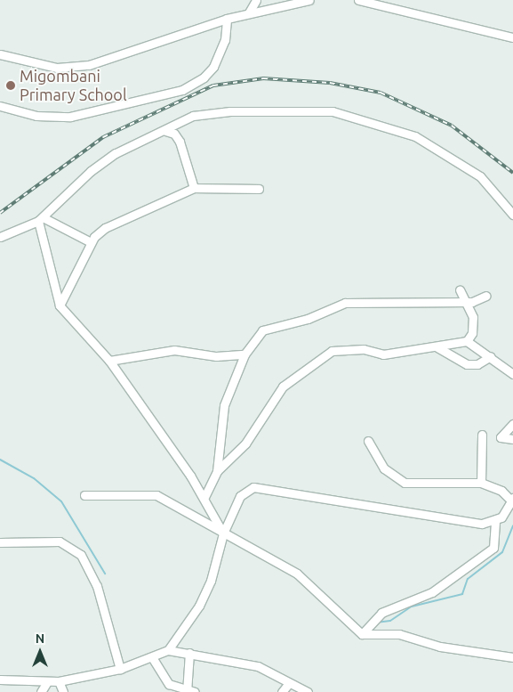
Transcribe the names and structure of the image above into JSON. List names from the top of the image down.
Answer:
{
  "places": ["Migombani Primary School"],
  "north": "top"
}
